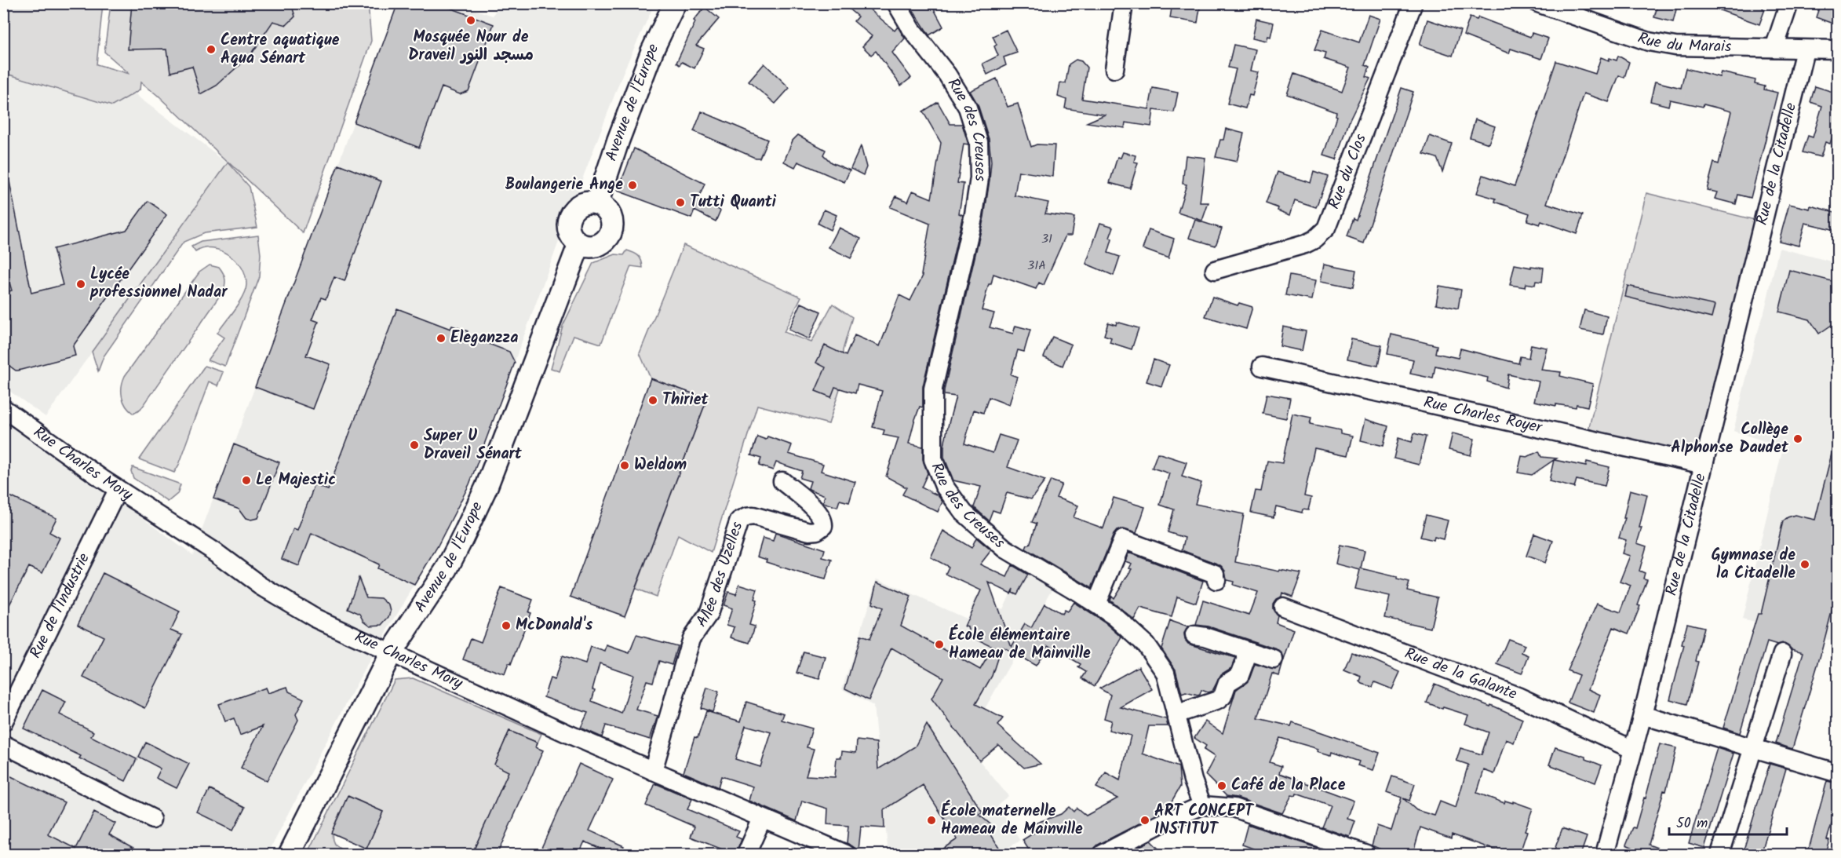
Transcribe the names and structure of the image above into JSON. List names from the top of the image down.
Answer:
{
  "streets": {
    "main road": ["Avenue de l'Europe"],
    "street": [
      "Rue du Marais",
      "Rue des Creuses",
      "Rue de la Citadelle",
      "Rue du Clos",
      "Rue Charles Royer",
      "Rue Charles Mory",
      "Allée des Uzelles",
      "Rue de l'Industrie",
      "Rue de la Galante"
    ]
  },
  "crossings": [
    ["Rue du Marais", "Rue de la Citadelle"],
    ["Avenue de l'Europe", "Rue Charles Mory"],
    ["Rue de la Citadelle", "Rue Charles Royer"],
    ["Rue de la Citadelle", "Rue de la Galante"],
    ["Rue Charles Mory", "Allée des Uzelles"],
    ["Rue Charles Mory", "Rue de l'Industrie"]
  ],
  "places": [
    "Mosquée Nour de Draveil مسجد النور",
    "Centre aquatique Aqua Sénart",
    "Boulangerie Ange",
    "Tutti Quanti",
    "Lycée professionnel Nadar",
    "Eleganzza",
    "Thiriet",
    "Collège Alphonse Daudet",
    "Super U Draveil Sénart",
    "Weldom",
    "Le Majestic",
    "Gymnase de la Citadelle",
    "McDonald's",
    "École élémentaire Hameau de Mainville",
    "Café de la Place",
    "École maternelle Hameau de Mainville",
    "ART CONCEPT INSTITUT"
  ],
  "house_numbers": ["31", "31A"],
  "scale_bar": "50 m"
}
